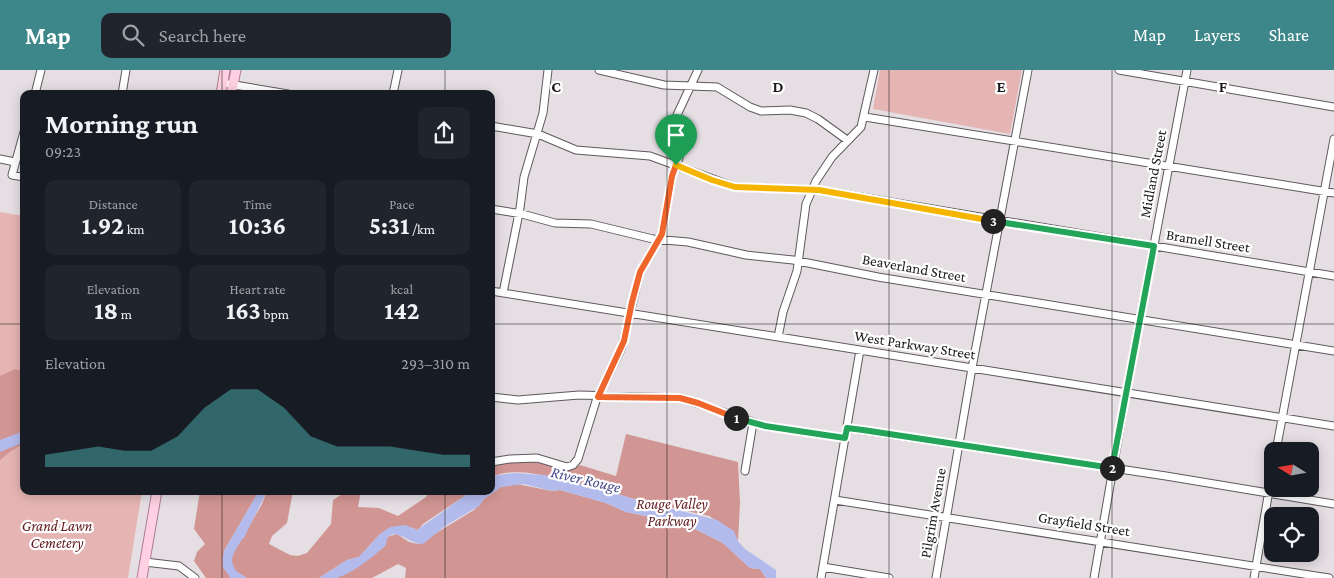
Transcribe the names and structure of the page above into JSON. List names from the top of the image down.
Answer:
{
  "streets": {
    "street": [
      "Midland Street",
      "Bramell Street",
      "Beaverland Street",
      "West Parkway Street",
      "Pilgrim Avenue",
      "Grayfield Street"
    ]
  },
  "crossings": [
    ["Midland Street", "Bramell Street"],
    ["Midland Street", "Beaverland Street"],
    ["Midland Street", "West Parkway Street"],
    ["Midland Street", "Grayfield Street"],
    ["Bramell Street", "Pilgrim Avenue"],
    ["Beaverland Street", "Pilgrim Avenue"],
    ["West Parkway Street", "Pilgrim Avenue"],
    ["Pilgrim Avenue", "Grayfield Street"]
  ],
  "water": ["River Rouge"],
  "parks": ["Rouge Valley Parkway", "Grand Lawn Cemetery"],
  "north": "left",
  "page": {
    "header": "Map",
    "search": "Search here",
    "nav": ["Map", "Layers", "Share"],
    "heading": ["Morning run", "09:23"],
    "stats": [
      ["Distance", "1.92 km"],
      ["Time", "10:36"],
      ["Pace", "5:31 /km"],
      ["Elevation", "18 m"],
      ["Heart rate", "163 bpm"],
      ["kcal", "142"]
    ],
    "pins": ["3", "1", "2"],
    "chart": ["Elevation", "293–310 m"]
  },
  "grid": {
    "columns": [
      "C",
      "D",
      "E",
      "F"
    ]
  }
}
